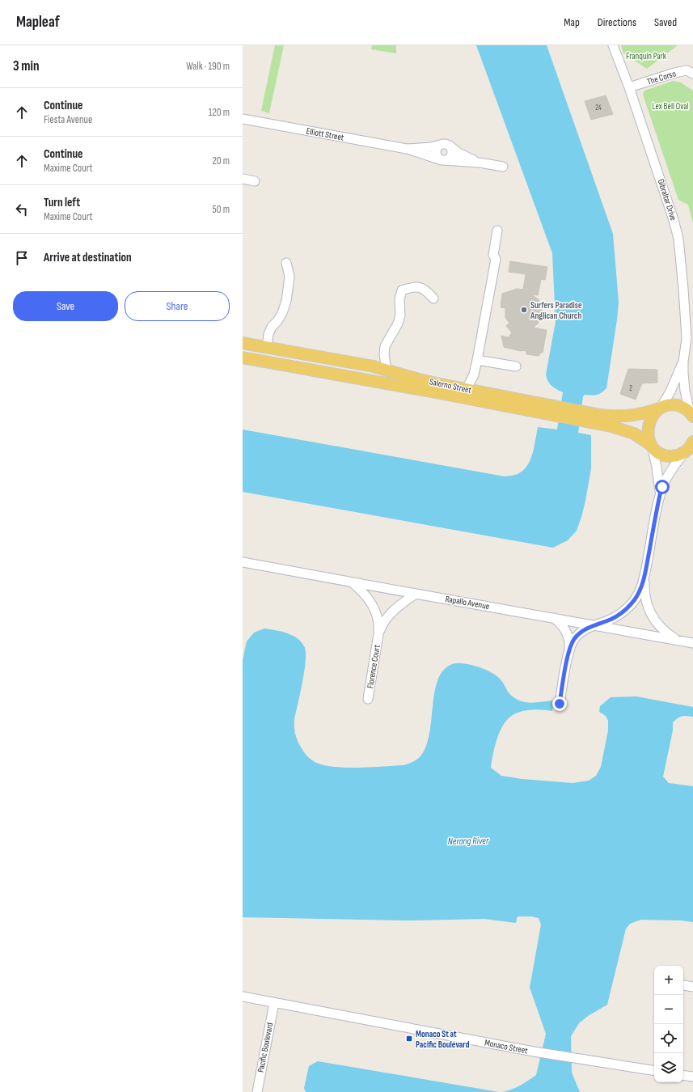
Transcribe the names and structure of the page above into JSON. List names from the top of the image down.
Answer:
{
  "streets": {
    "main road": ["Salerno Street"],
    "street": [
      "The Corso",
      "Elliott Street",
      "Gibraltar Drive",
      "Rapallo Avenue",
      "Florence Court",
      "Monaco Street",
      "Pacific Boulevard"
    ]
  },
  "crossings": [
    ["The Corso", "Gibraltar Drive"],
    ["Gibraltar Drive", "Salerno Street"],
    ["Rapallo Avenue", "Florence Court"],
    ["Monaco Street", "Pacific Boulevard"]
  ],
  "water": ["Nerang River"],
  "parks": ["Franquin Park", "Lex Bell Oval"],
  "places": {
    "other": ["Surfers Paradise Anglican Church"],
    "transit": ["Monaco St at Pacific Boulevard"]
  },
  "house_numbers": ["24", "2"],
  "page": {
    "header": "Mapleaf",
    "nav": ["Map", "Directions", "Saved"],
    "heading": ["3 min", "Walk · 190 m"],
    "list": [
      ["Continue", "Fiesta Avenue", "120 m"],
      ["Continue", "Maxime Court", "20 m"],
      ["Turn left", "Maxime Court", "50 m"],
      "Arrive at destination"
    ],
    "buttons": ["Save", "Share"],
    "map_buttons": ["+", "−"]
  }
}
